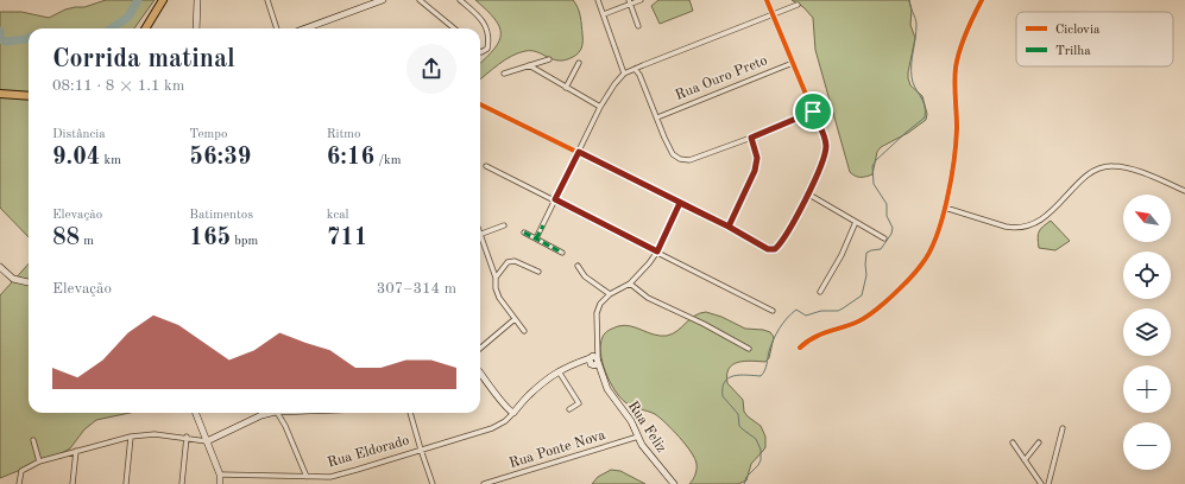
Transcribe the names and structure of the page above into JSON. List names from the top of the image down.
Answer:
{
  "streets": {
    "street": [
      "Rua Ouro Preto",
      "Rua Feliz",
      "Rua Ponte Nova",
      "Rua Eldorado"
    ]
  },
  "crossings": [
    ["Rua Feliz", "Rua Ponte Nova"]
  ],
  "legend": ["Ciclovia", "Trilha"],
  "north": "top left",
  "page": {
    "heading": ["Corrida matinal", "08:11 · 8 × 1.1 km"],
    "stats": [
      ["Distância", "9.04 km"],
      ["Tempo", "56:39"],
      ["Ritmo", "6:16 /km"],
      ["Elevação", "88 m"],
      ["Batimentos", "165 bpm"],
      ["kcal", "711"]
    ],
    "map_buttons": ["+", "−"],
    "chart": ["Elevação", "307–314 m"]
  }
}
